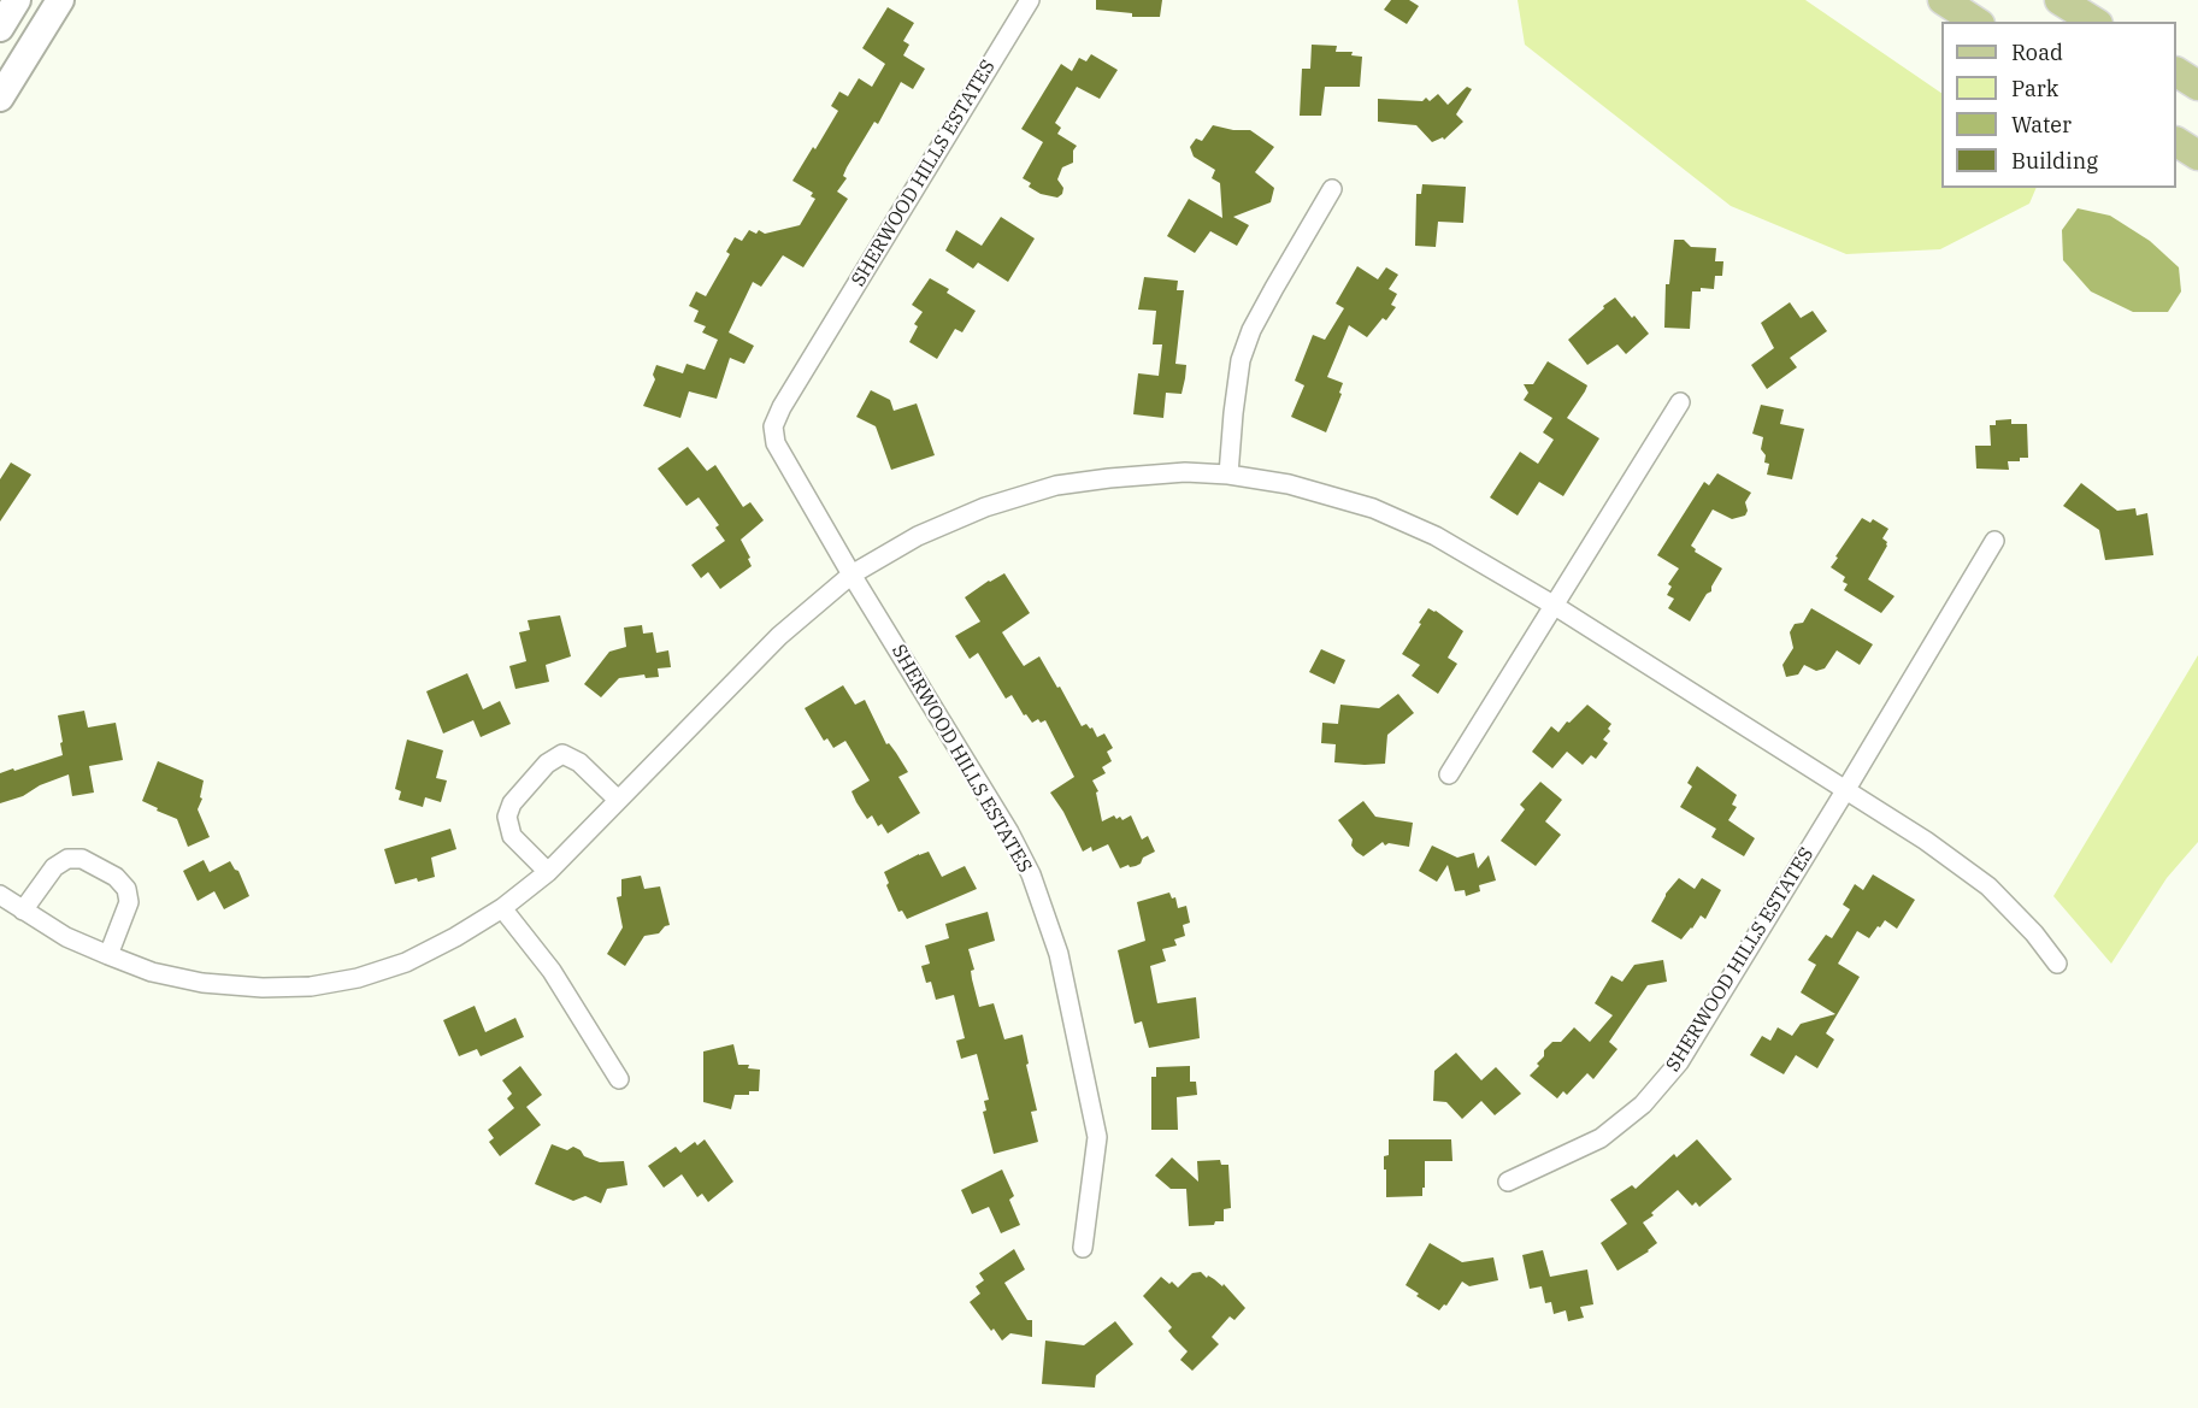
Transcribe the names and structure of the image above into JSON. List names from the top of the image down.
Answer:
{
  "streets": {
    "street": ["SHERWOOD HILLS ESTATES"]
  },
  "legend": [
    "Road",
    "Park",
    "Water",
    "Building"
  ]
}
